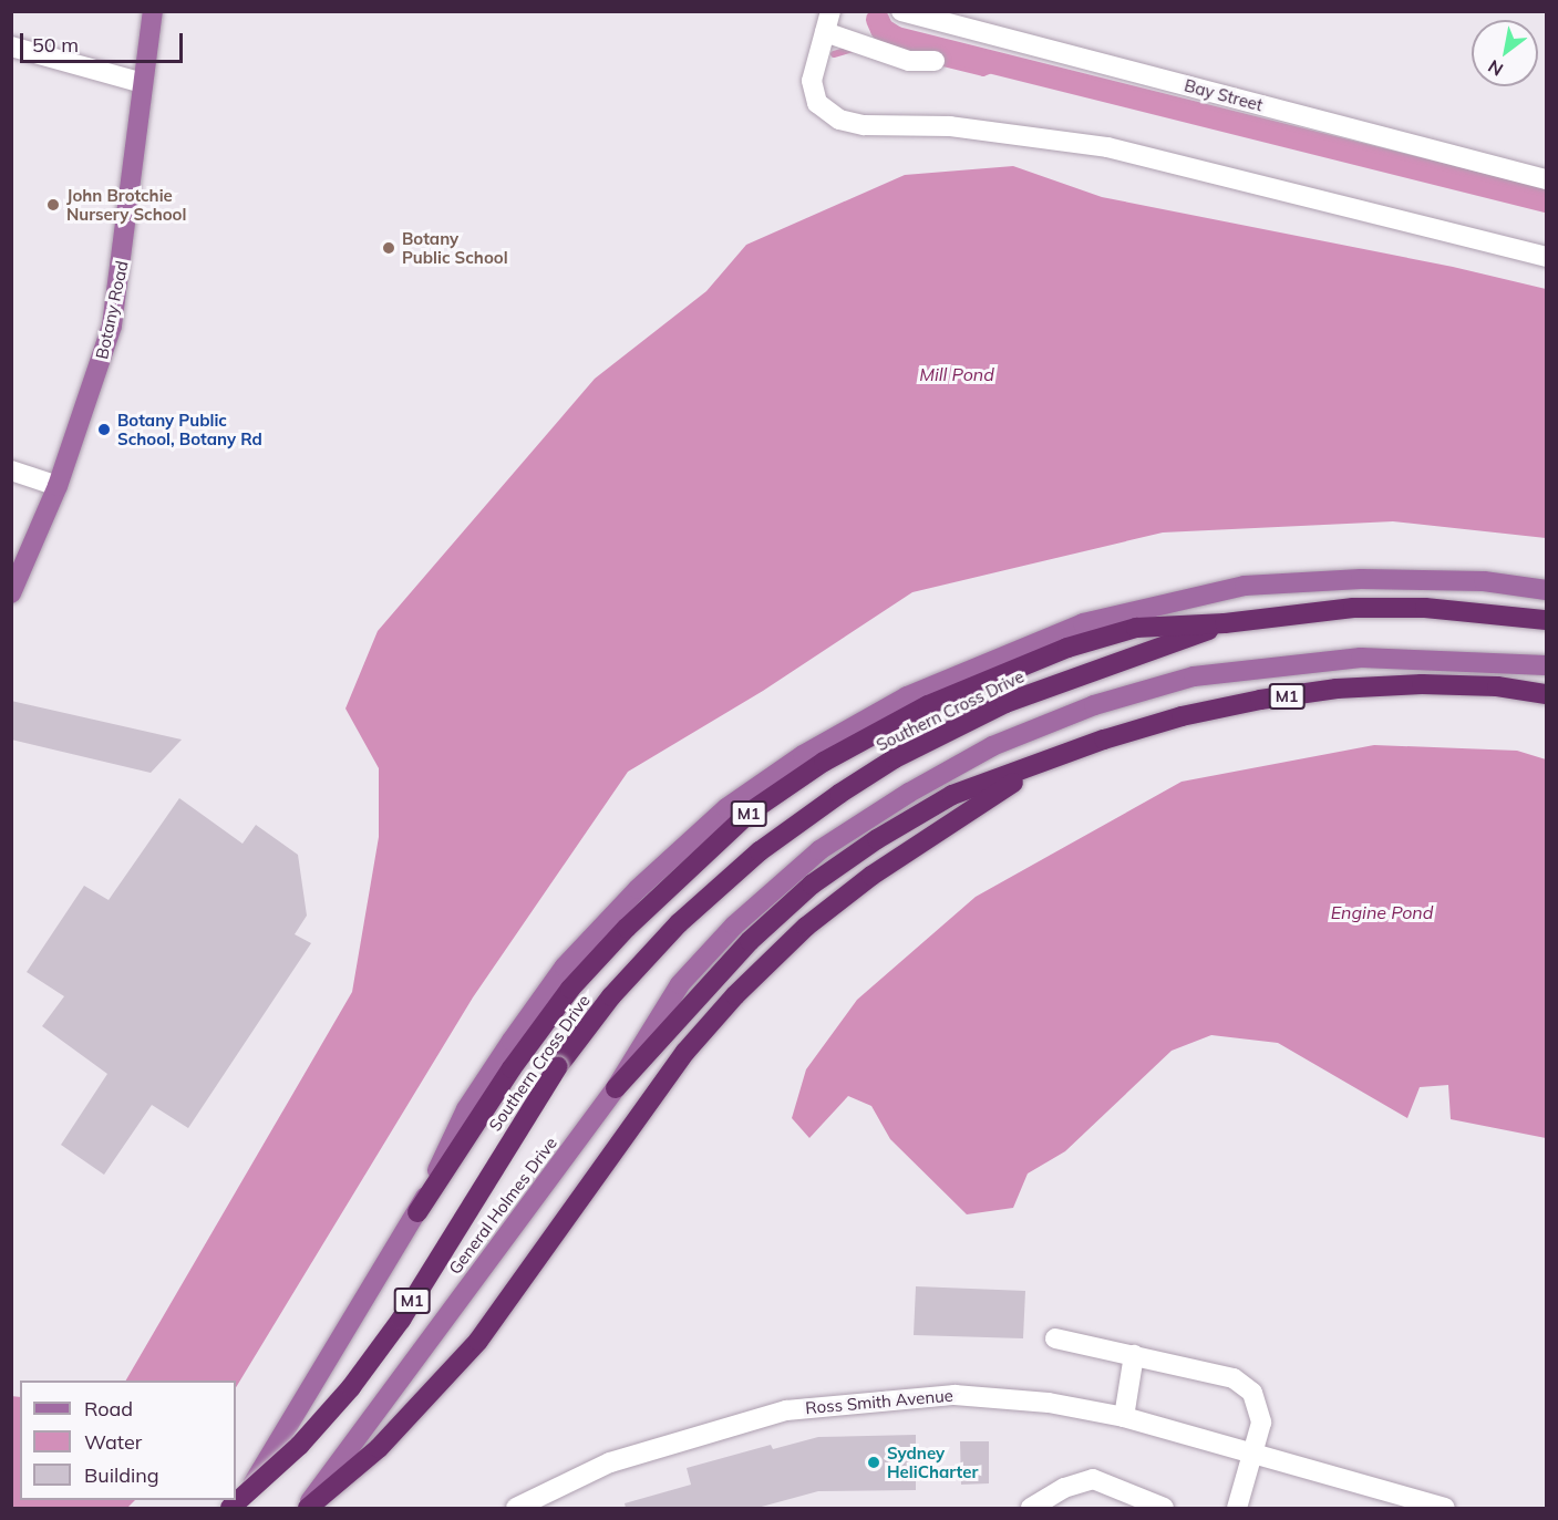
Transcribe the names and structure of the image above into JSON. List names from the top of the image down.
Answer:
{
  "streets": {
    "highway": ["M1", "Southern Cross Drive"],
    "main road": ["Botany Road", "General Holmes Drive"],
    "street": ["Bay Street", "Ross Smith Avenue"]
  },
  "crossings": [
    ["M1", "Southern Cross Drive"],
    ["M1", "General Holmes Drive"]
  ],
  "water": ["Mill Pond", "Engine Pond"],
  "places": [
    "John Brotchie Nursery School",
    "Botany Public School",
    "Botany Public School, Botany Rd",
    "Sydney HeliCharter"
  ],
  "legend": ["Road", "Water", "Building"],
  "scale_bar": "50 m",
  "north": "bottom left"
}
